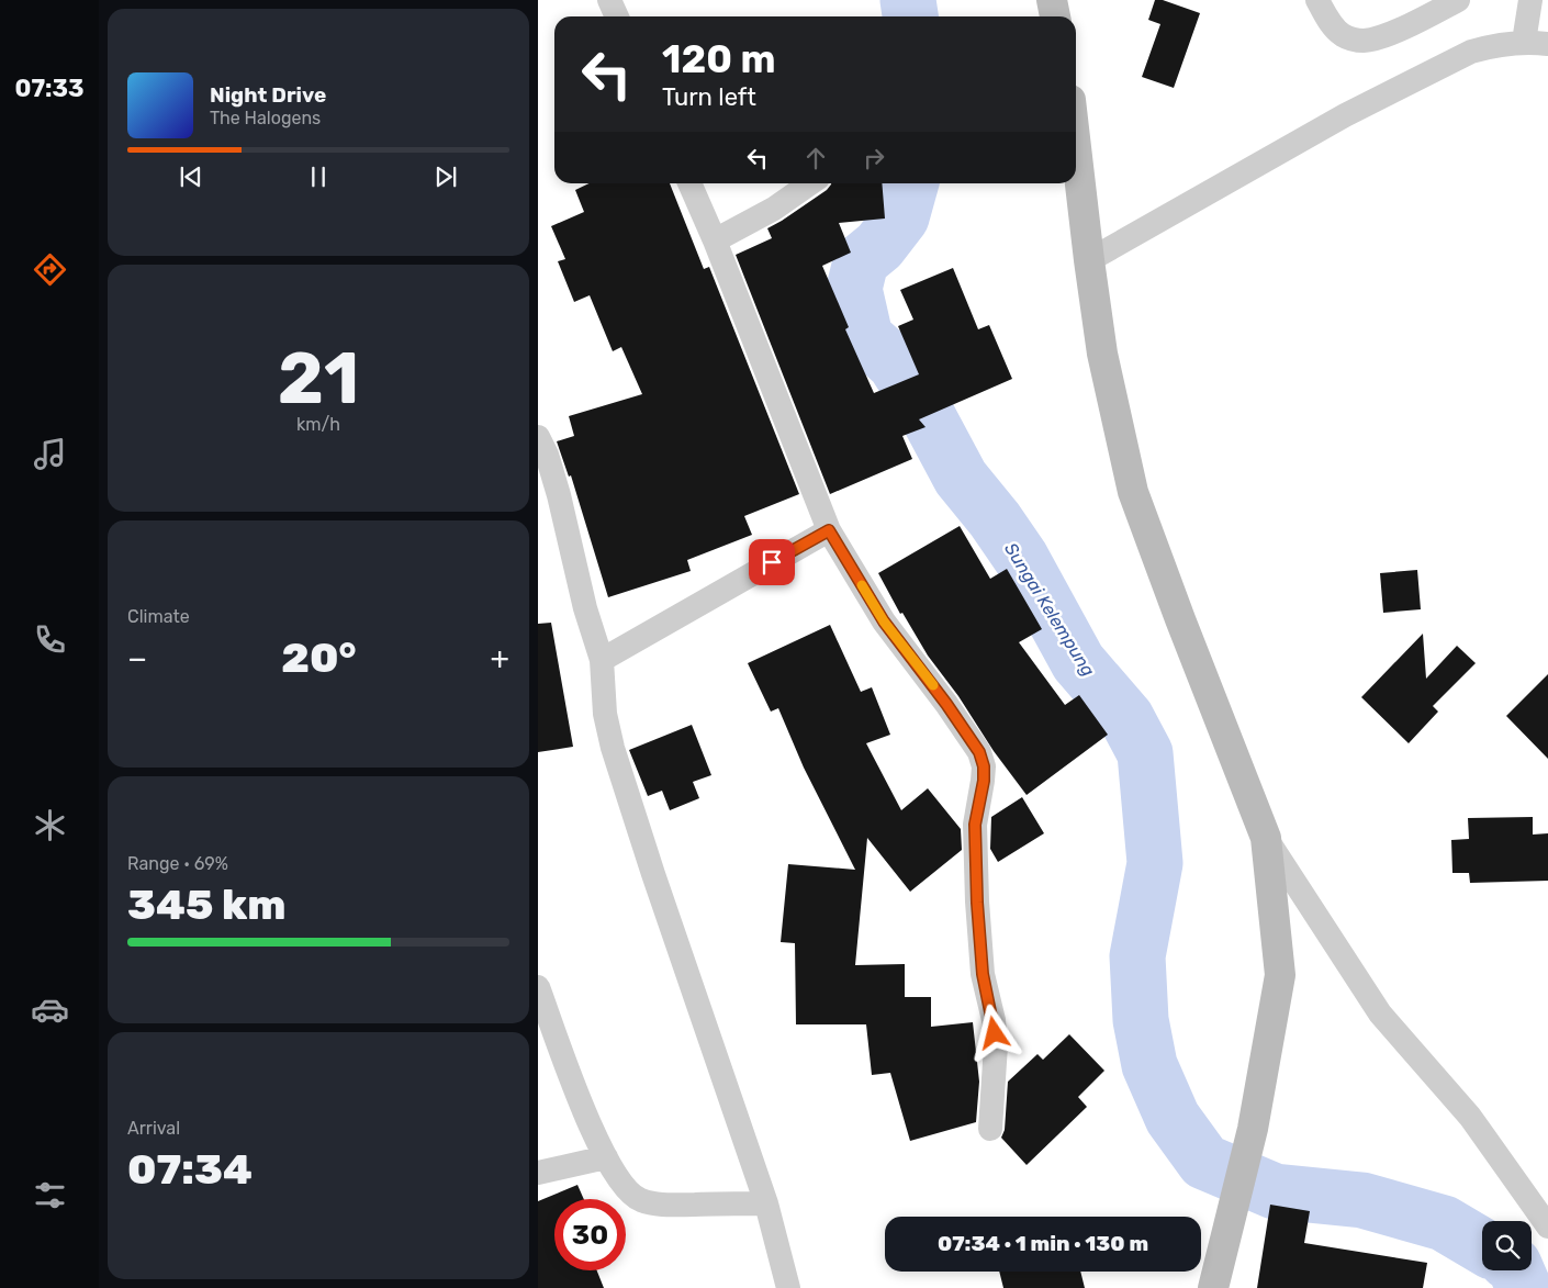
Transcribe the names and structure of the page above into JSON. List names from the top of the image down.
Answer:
{
  "water": ["Sungai Kelempung"],
  "page": {
    "tabs": "07:33",
    "turn": ["120 m", "Turn left"],
    "song": ["Night Drive", "The Halogens"],
    "tile": [
      ["21", "km/h"],
      "Climate",
      ["Range · 69%", "345 km"],
      ["Arrival", "07:34"]
    ],
    "heat": ["−", "20°", "+"],
    "limit": "30",
    "trip": "07:34 · 1 min · 130 m"
  }
}
